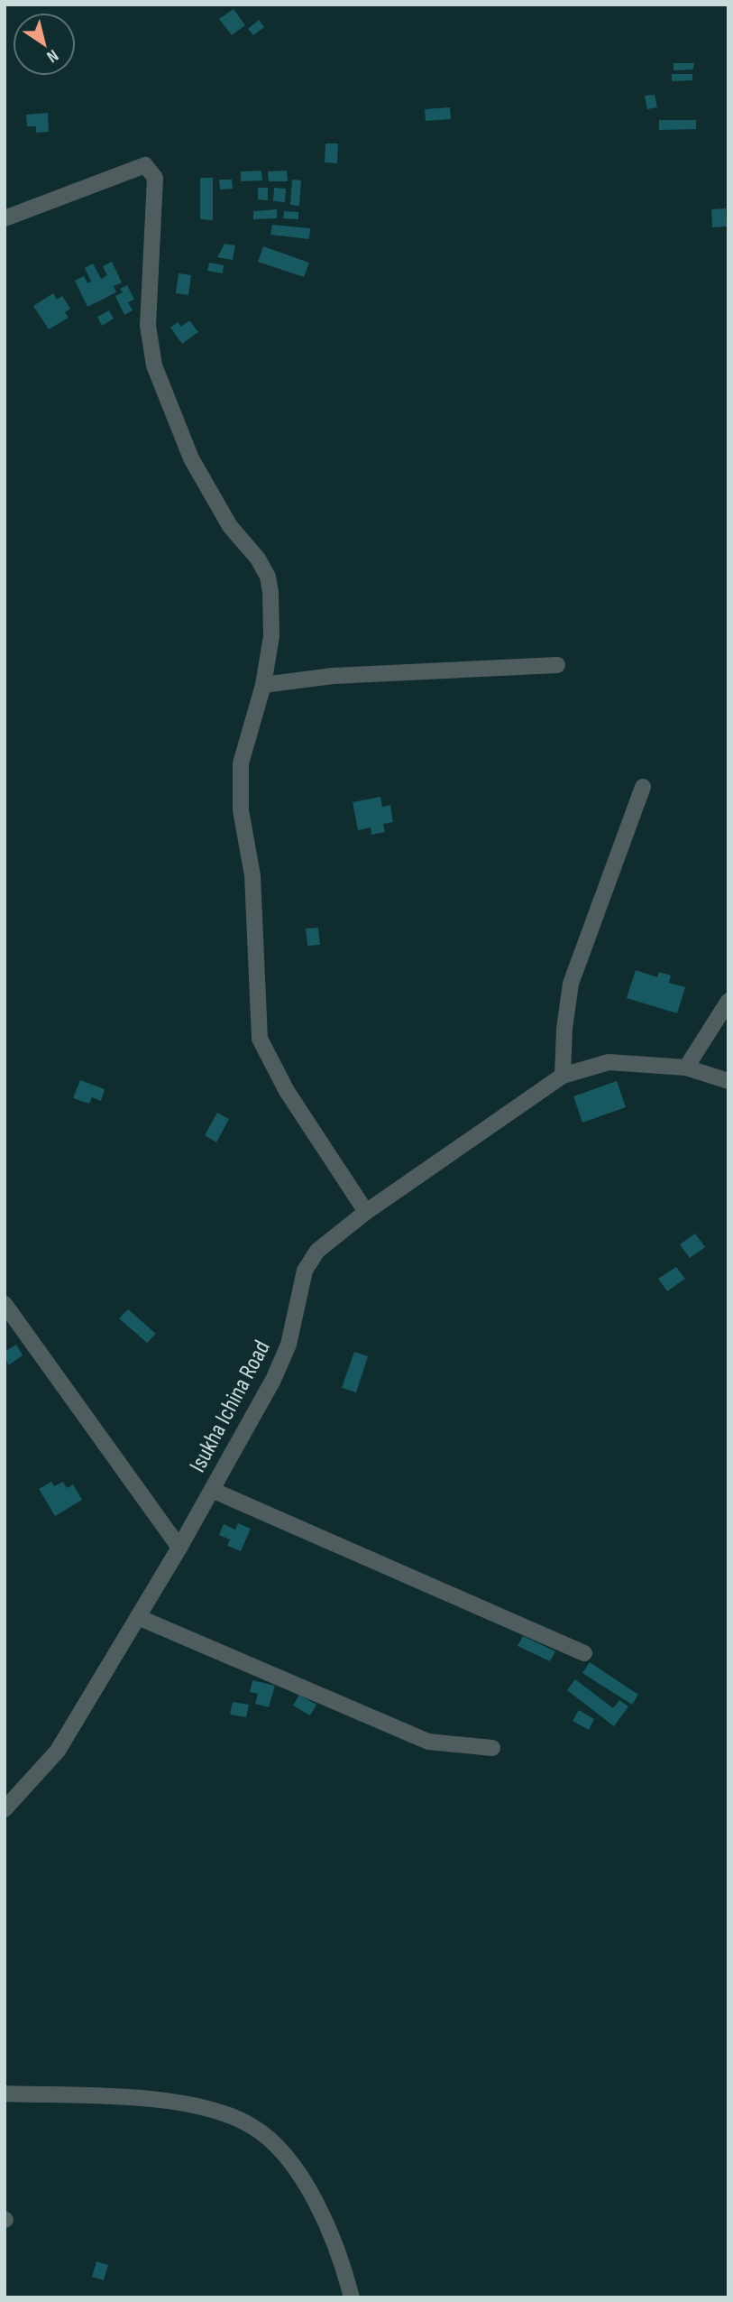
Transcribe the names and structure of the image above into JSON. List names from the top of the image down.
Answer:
{
  "streets": {
    "street": ["Isukha Ichina Road"]
  },
  "north": "bottom right"
}
